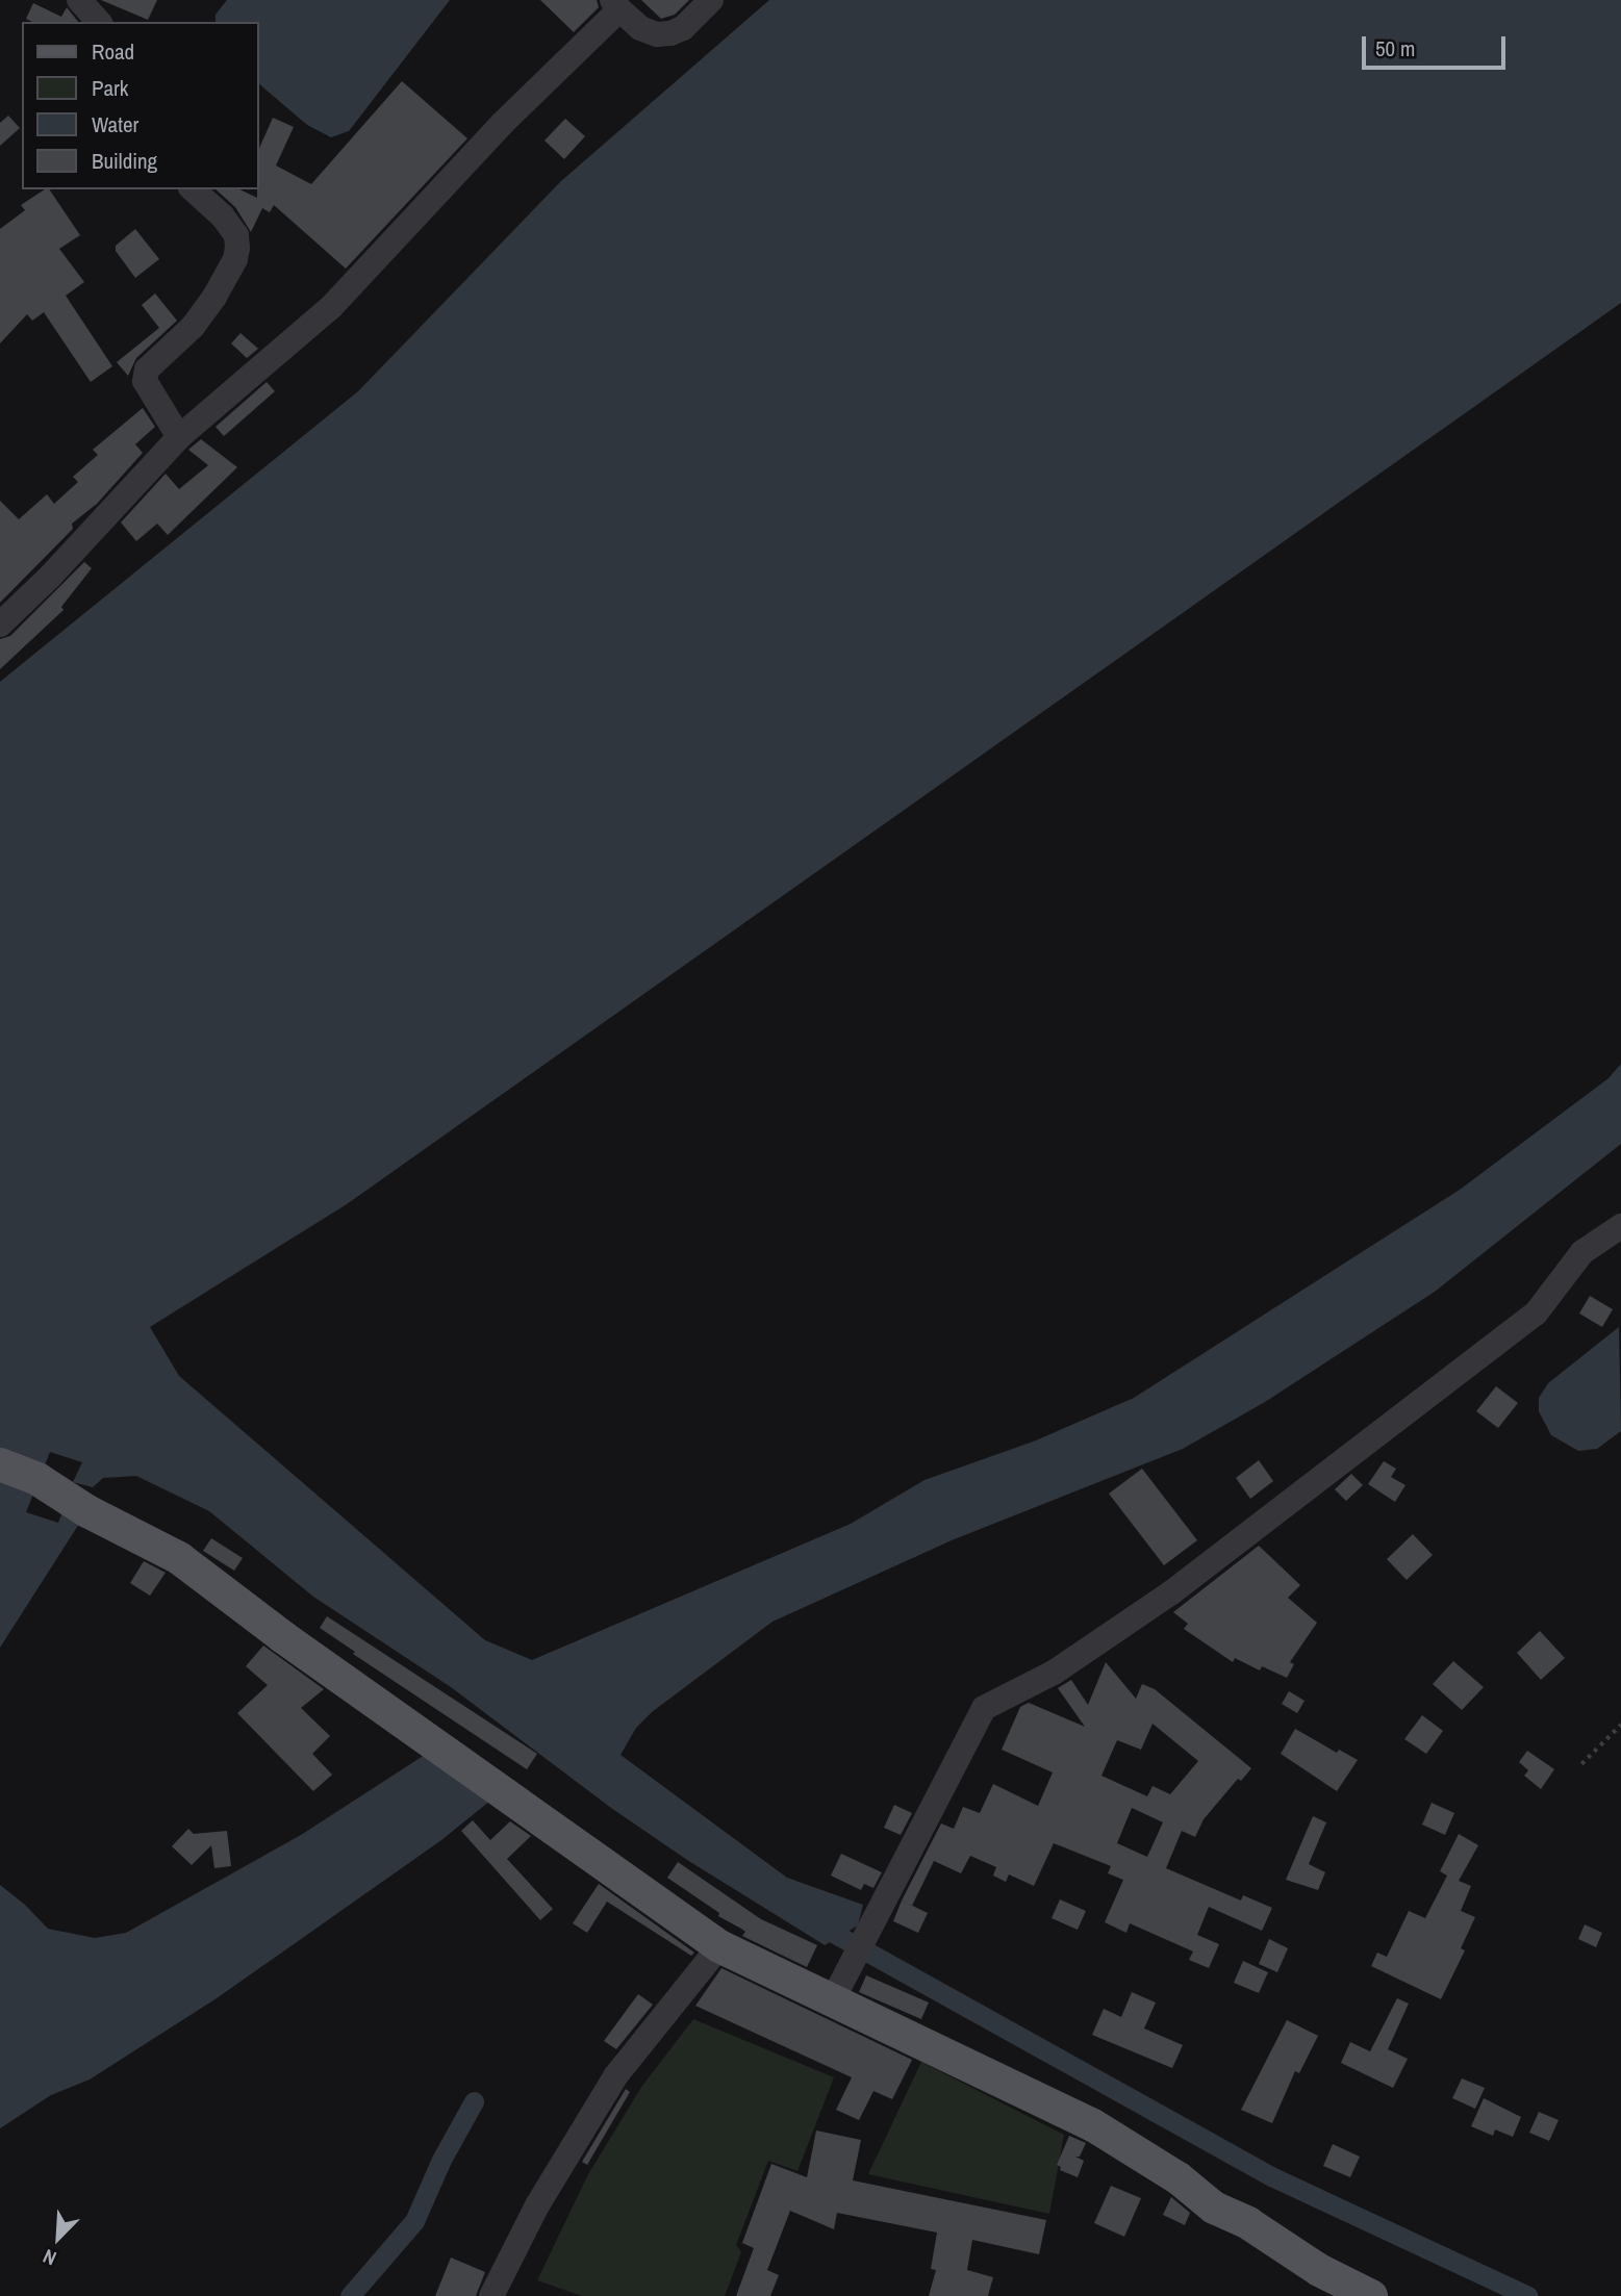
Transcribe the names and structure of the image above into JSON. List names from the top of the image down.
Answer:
{
  "legend": [
    "Road",
    "Park",
    "Water",
    "Building"
  ],
  "scale_bar": "50 m",
  "north": "bottom left"
}
